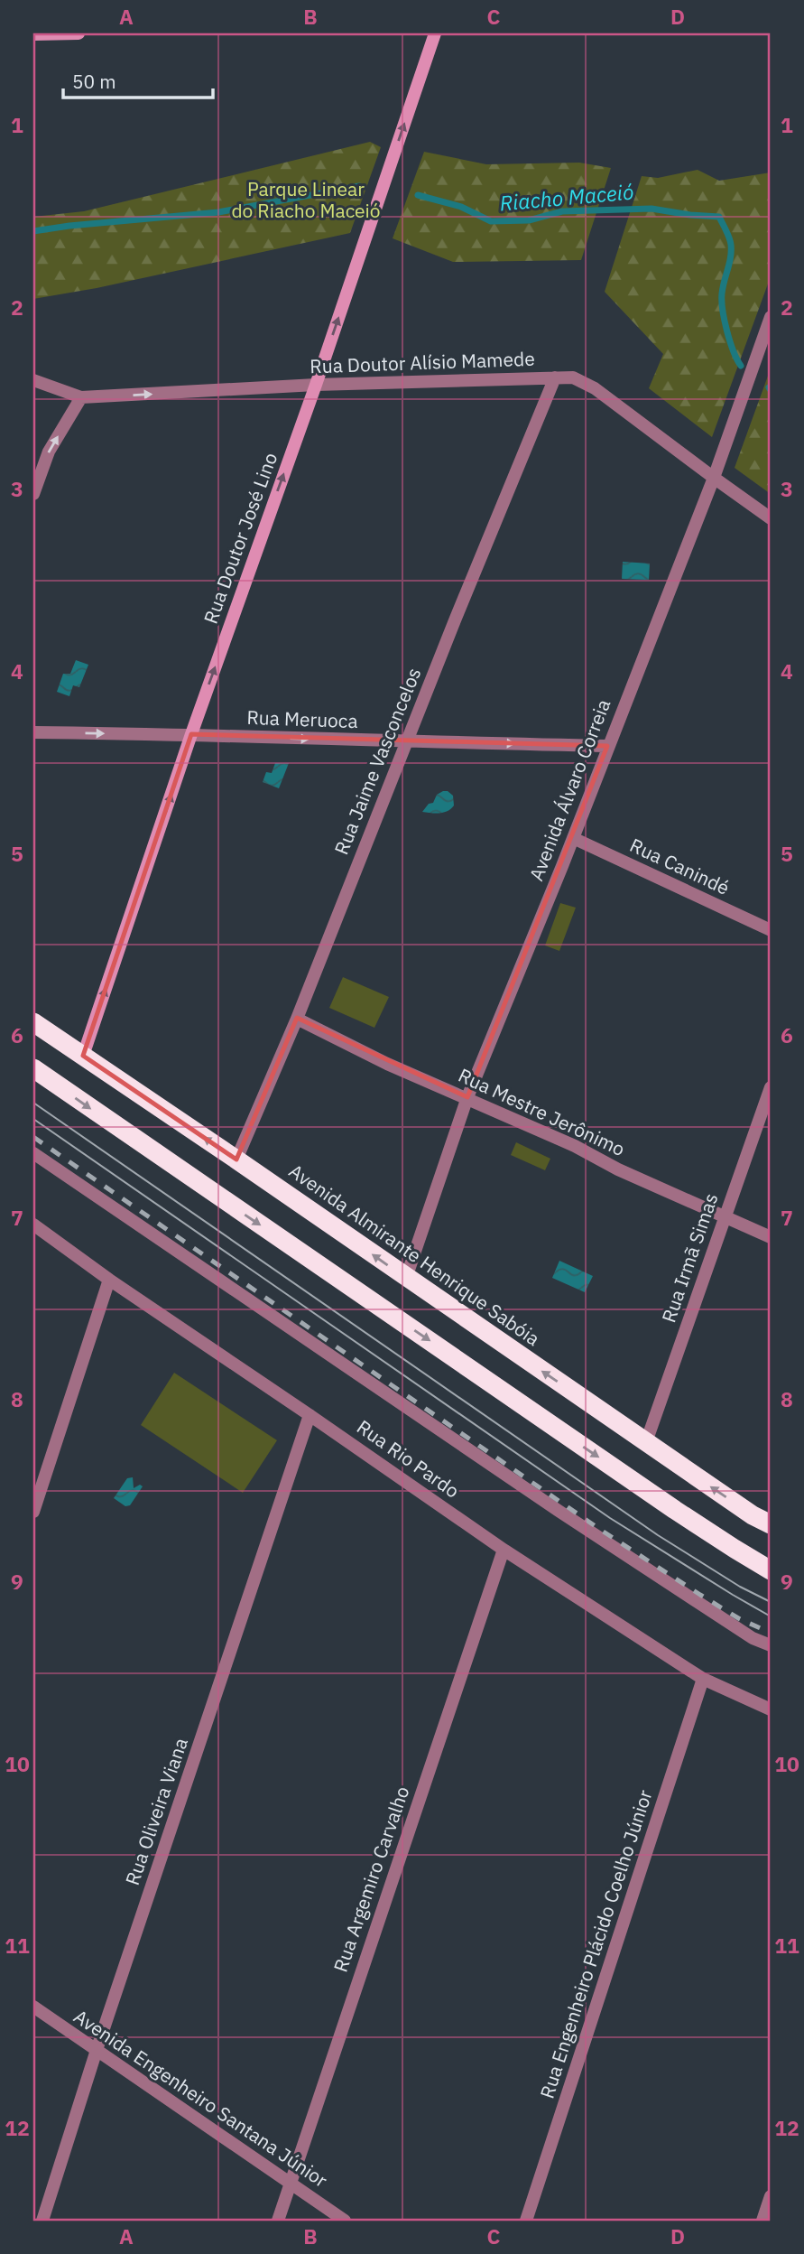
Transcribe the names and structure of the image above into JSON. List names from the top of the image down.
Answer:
{
  "streets": {
    "highway": ["Avenida Almirante Henrique Sabóia"],
    "street": [
      "Rua Doutor Alísio Mamede",
      "Rua Doutor José Lino",
      "Rua Meruoca",
      "Rua Jaime Vasconcelos",
      "Avenida Álvaro Correia",
      "Rua Canindé",
      "Rua Mestre Jerônimo",
      "Rua Irmã Simas",
      "Rua Rio Pardo",
      "Rua Oliveira Viana",
      "Rua Argemiro Carvalho",
      "Rua Engenheiro Plácido Coelho Júnior",
      "Avenida Engenheiro Santana Júnior"
    ]
  },
  "crossings": [
    ["Rua Doutor Alísio Mamede", "Rua Doutor José Lino"],
    ["Rua Doutor Alísio Mamede", "Rua Jaime Vasconcelos"],
    ["Rua Doutor Alísio Mamede", "Avenida Álvaro Correia"],
    ["Rua Doutor José Lino", "Rua Meruoca"],
    ["Rua Doutor José Lino", "Avenida Almirante Henrique Sabóia"],
    ["Rua Meruoca", "Rua Jaime Vasconcelos"],
    ["Rua Meruoca", "Avenida Álvaro Correia"],
    ["Rua Jaime Vasconcelos", "Rua Mestre Jerônimo"],
    ["Rua Jaime Vasconcelos", "Avenida Almirante Henrique Sabóia"],
    ["Avenida Álvaro Correia", "Rua Canindé"],
    ["Avenida Álvaro Correia", "Rua Mestre Jerônimo"],
    ["Avenida Álvaro Correia", "Avenida Almirante Henrique Sabóia"],
    ["Rua Mestre Jerônimo", "Rua Irmã Simas"],
    ["Avenida Almirante Henrique Sabóia", "Rua Irmã Simas"],
    ["Rua Rio Pardo", "Rua Oliveira Viana"],
    ["Rua Rio Pardo", "Rua Argemiro Carvalho"],
    ["Rua Rio Pardo", "Rua Engenheiro Plácido Coelho Júnior"],
    ["Rua Oliveira Viana", "Avenida Engenheiro Santana Júnior"],
    ["Rua Argemiro Carvalho", "Avenida Engenheiro Santana Júnior"]
  ],
  "one_way": ["Rua Doutor José Lino", "Rua Meruoca"],
  "water": ["Riacho Maceió"],
  "parks": ["Parque Linear do Riacho Maceió"],
  "scale_bar": "50 m",
  "grid": {
    "columns": [
      "A",
      "B",
      "C",
      "D"
    ],
    "rows": [
      "1",
      "2",
      "3",
      "4",
      "5",
      "6",
      "7",
      "8",
      "9",
      "10",
      "11",
      "12"
    ]
  }
}
